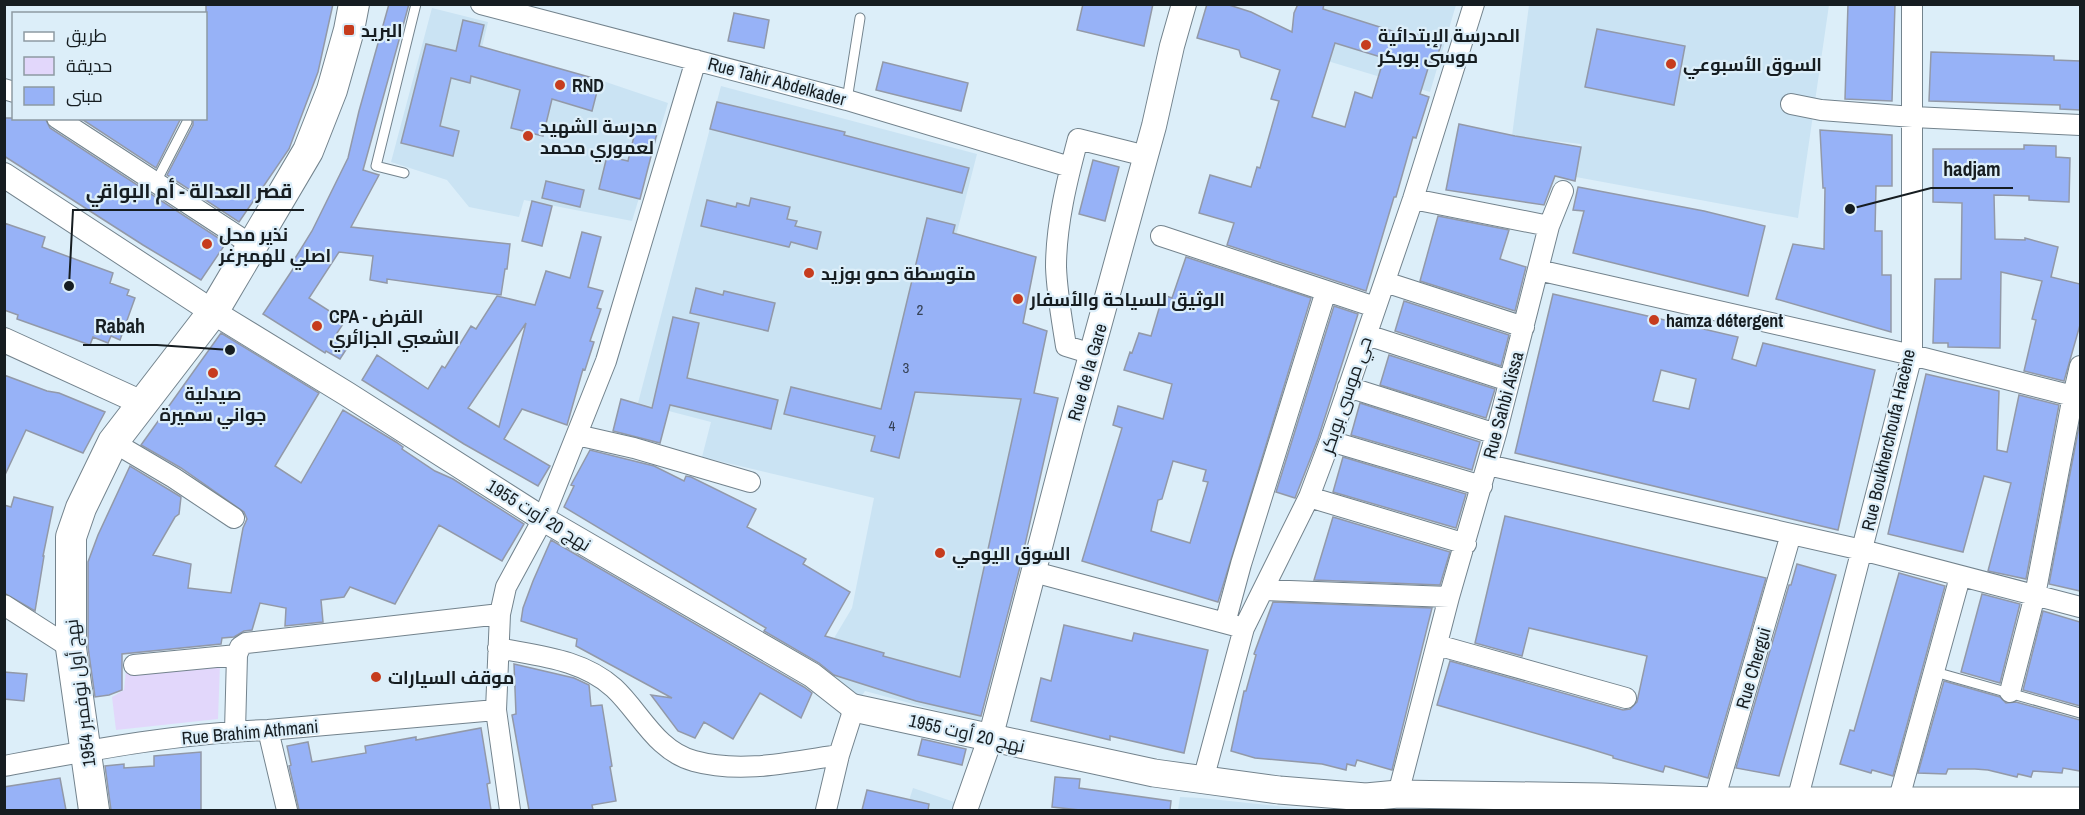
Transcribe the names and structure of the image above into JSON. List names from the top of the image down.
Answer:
{
  "streets": {
    "main road": ["نهج 20 أوت 1955", "نهج أول نوفمبر 1954"],
    "street": [
      "Rue Tahir Abdelkader",
      "Rue de la Gare",
      "حي موسى بوبكر",
      "Rue Sahbi Aïssa",
      "Rue Boukherchoufa Hacène",
      "Rue Chergui",
      "Rue Brahim Athmani"
    ]
  },
  "crossings": [
    ["Rue de la Gare", "نهج 20 أوت 1955"],
    ["حي موسى بوبكر", "نهج 20 أوت 1955"],
    ["Rue Sahbi Aïssa", "نهج 20 أوت 1955"],
    ["Rue Boukherchoufa Hacène", "نهج 20 أوت 1955"],
    ["نهج 20 أوت 1955", "Rue Chergui"],
    ["نهج 20 أوت 1955", "نهج أول نوفمبر 1954"],
    ["نهج أول نوفمبر 1954", "Rue Brahim Athmani"]
  ],
  "places": {
    "transit": ["البريد"],
    "other": [
      "المدرسة الإبتدائية موسى بوبكر",
      "السوق الأسبوعي",
      "RND",
      "مدرسة الشهيد لعموري محمد",
      "hadjam",
      "نذير محل اصلي للهمبرغر",
      "متوسطة حمو بوزيد",
      "قصر العدالة - أم البواقي",
      "الوثيق للسياحة والأسفار",
      "hamza détergent",
      "CPA - القرض الشعبي الجزائري",
      "Rabah",
      "صيدلية جواني سميرة",
      "السوق اليومي",
      "موقف السيارات"
    ]
  },
  "house_numbers": ["2", "3", "4"],
  "legend": ["طريق", "حديقة", "مبنى"]
}
